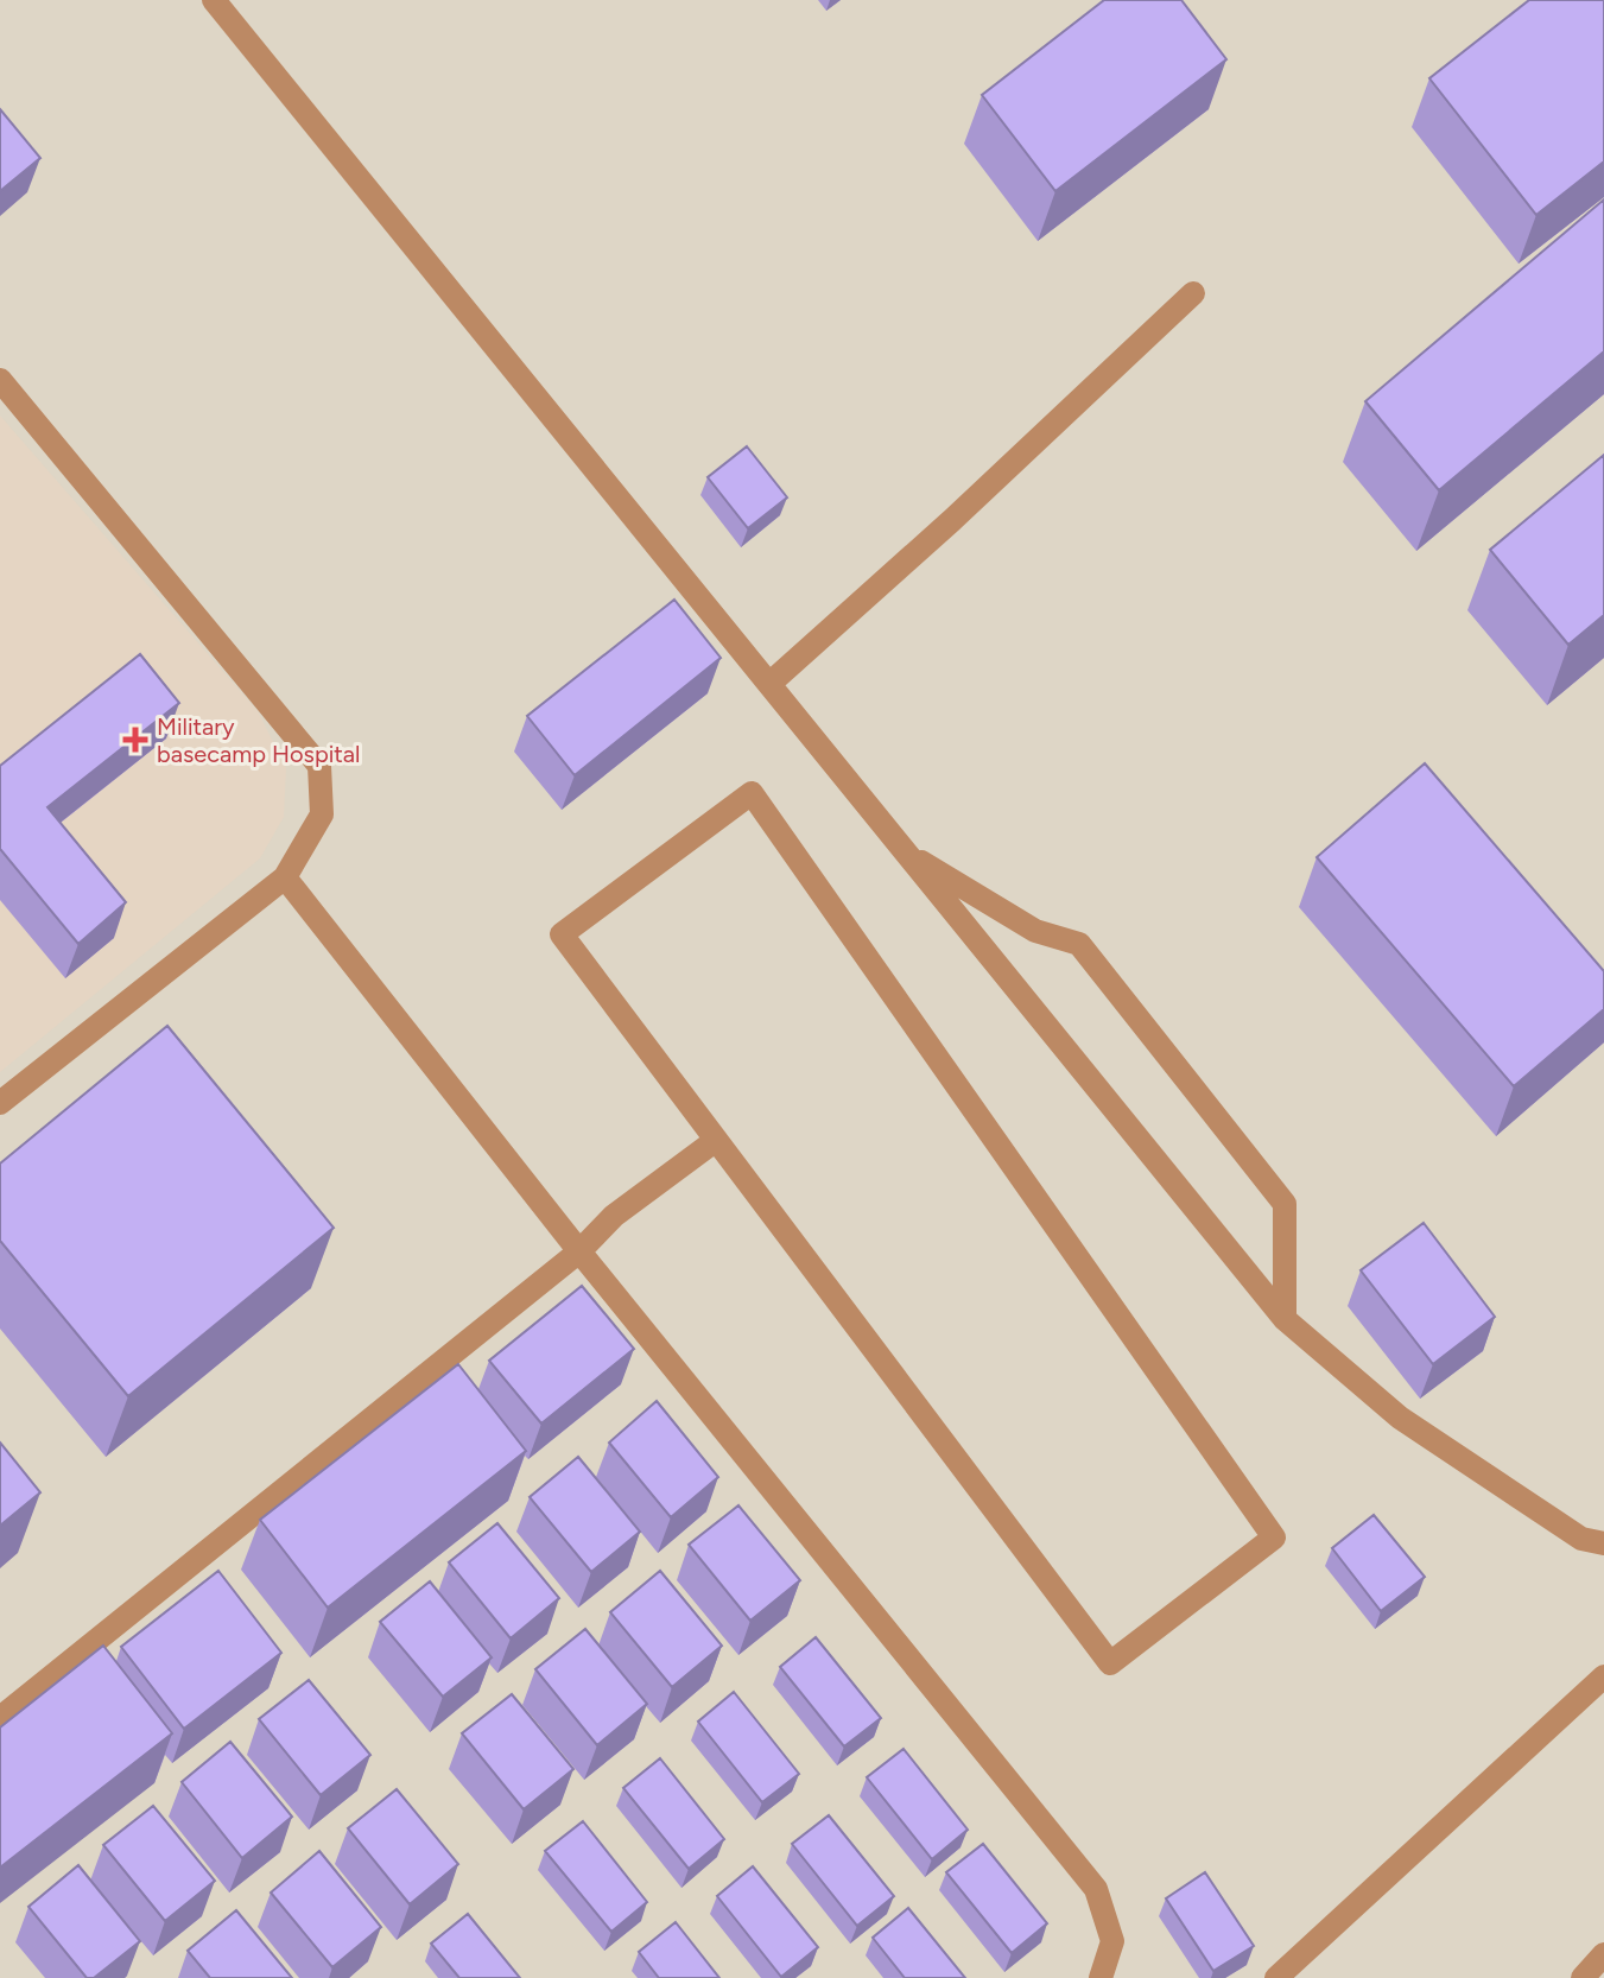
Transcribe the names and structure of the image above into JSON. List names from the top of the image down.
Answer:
{
  "places": {
    "health": ["Military basecamp Hospital"]
  }
}
